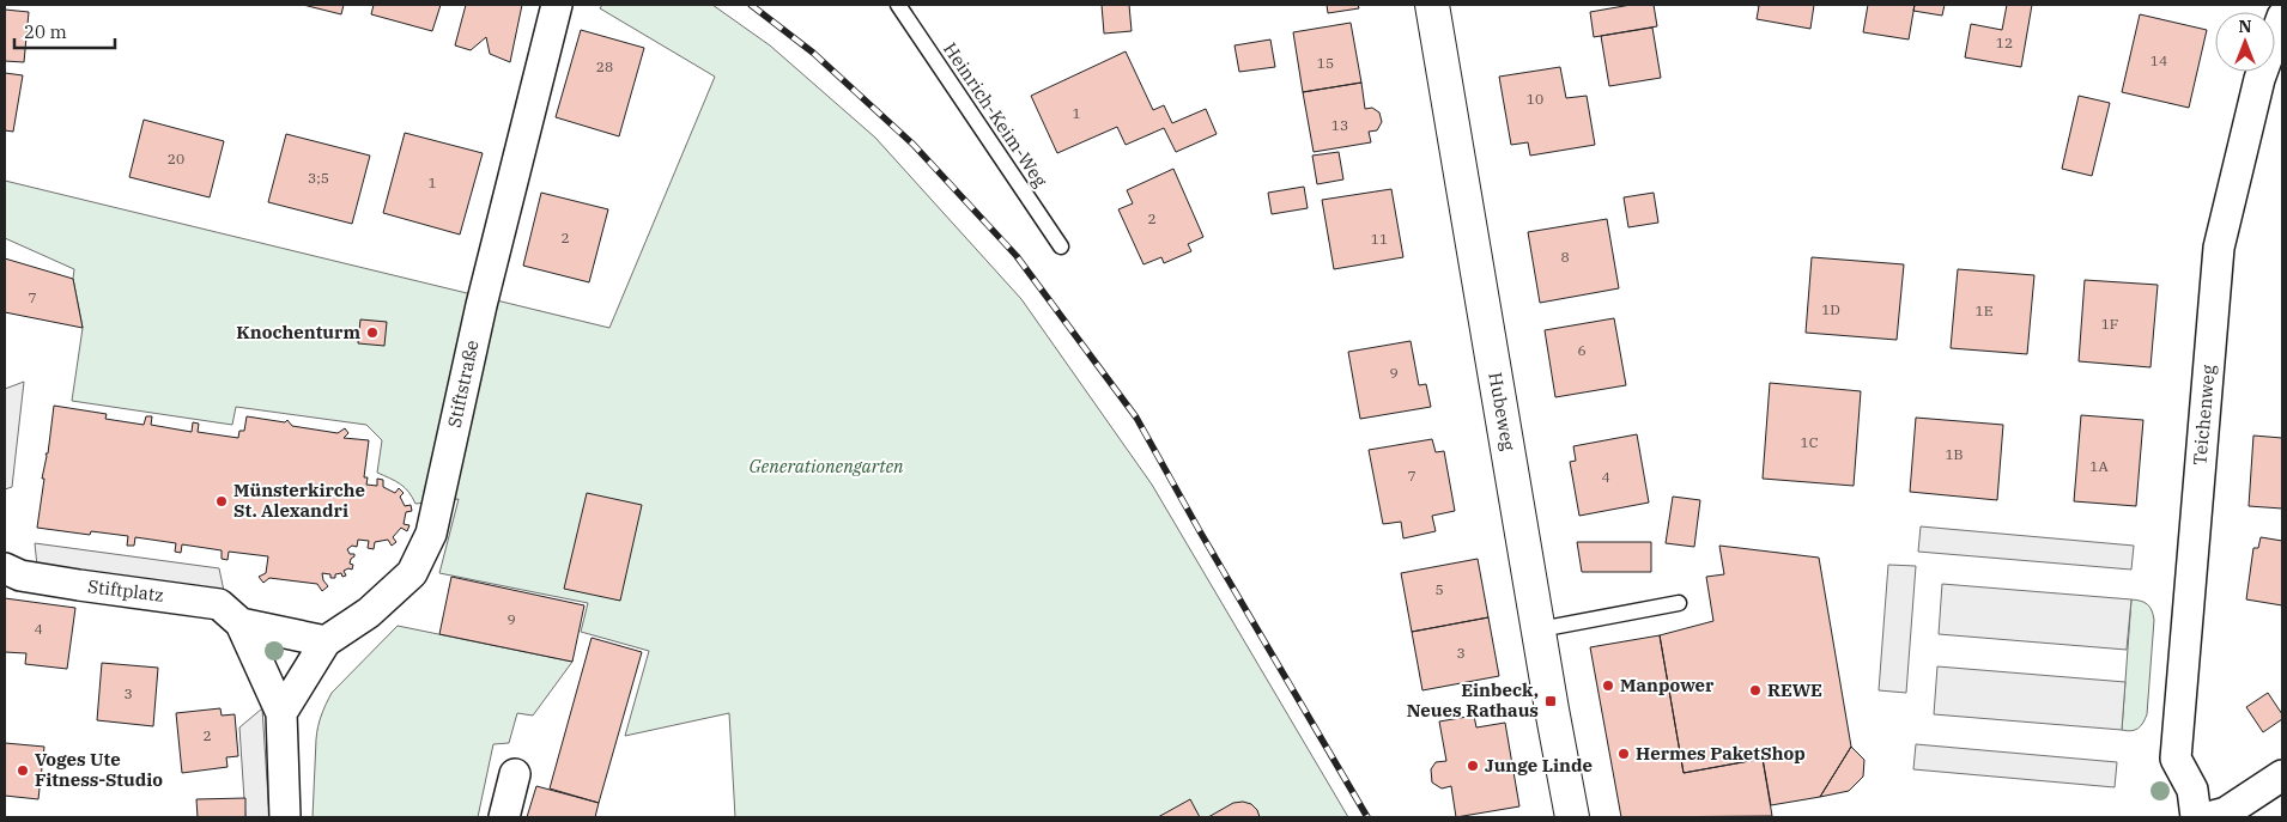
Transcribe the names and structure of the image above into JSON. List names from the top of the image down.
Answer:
{
  "streets": {
    "street": [
      "Stiftstraße",
      "Hubeweg",
      "Teichenweg",
      "Stiftplatz"
    ],
    "lane": ["Heinrich-Keim-Weg"]
  },
  "crossings": [
    ["Stiftstraße", "Stiftplatz"]
  ],
  "parks": ["Generationengarten"],
  "places": {
    "other": [
      "Knochenturm",
      "Münsterkirche St. Alexandri",
      "Manpower",
      "REWE",
      "Hermes PaketShop",
      "Junge Linde",
      "Voges Ute Fitness-Studio"
    ],
    "transit": ["Einbeck, Neues Rathaus"]
  },
  "house_numbers": [
    "12",
    "14",
    "15",
    "28",
    "10",
    "1",
    "13",
    "20",
    "3;5",
    "1",
    "2",
    "2",
    "11",
    "8",
    "7",
    "1D",
    "1E",
    "1F",
    "6",
    "9",
    "1C",
    "1B",
    "1A",
    "7",
    "4",
    "5",
    "9",
    "4",
    "3",
    "3",
    "2"
  ],
  "scale_bar": "20 m",
  "north": "top"
}
